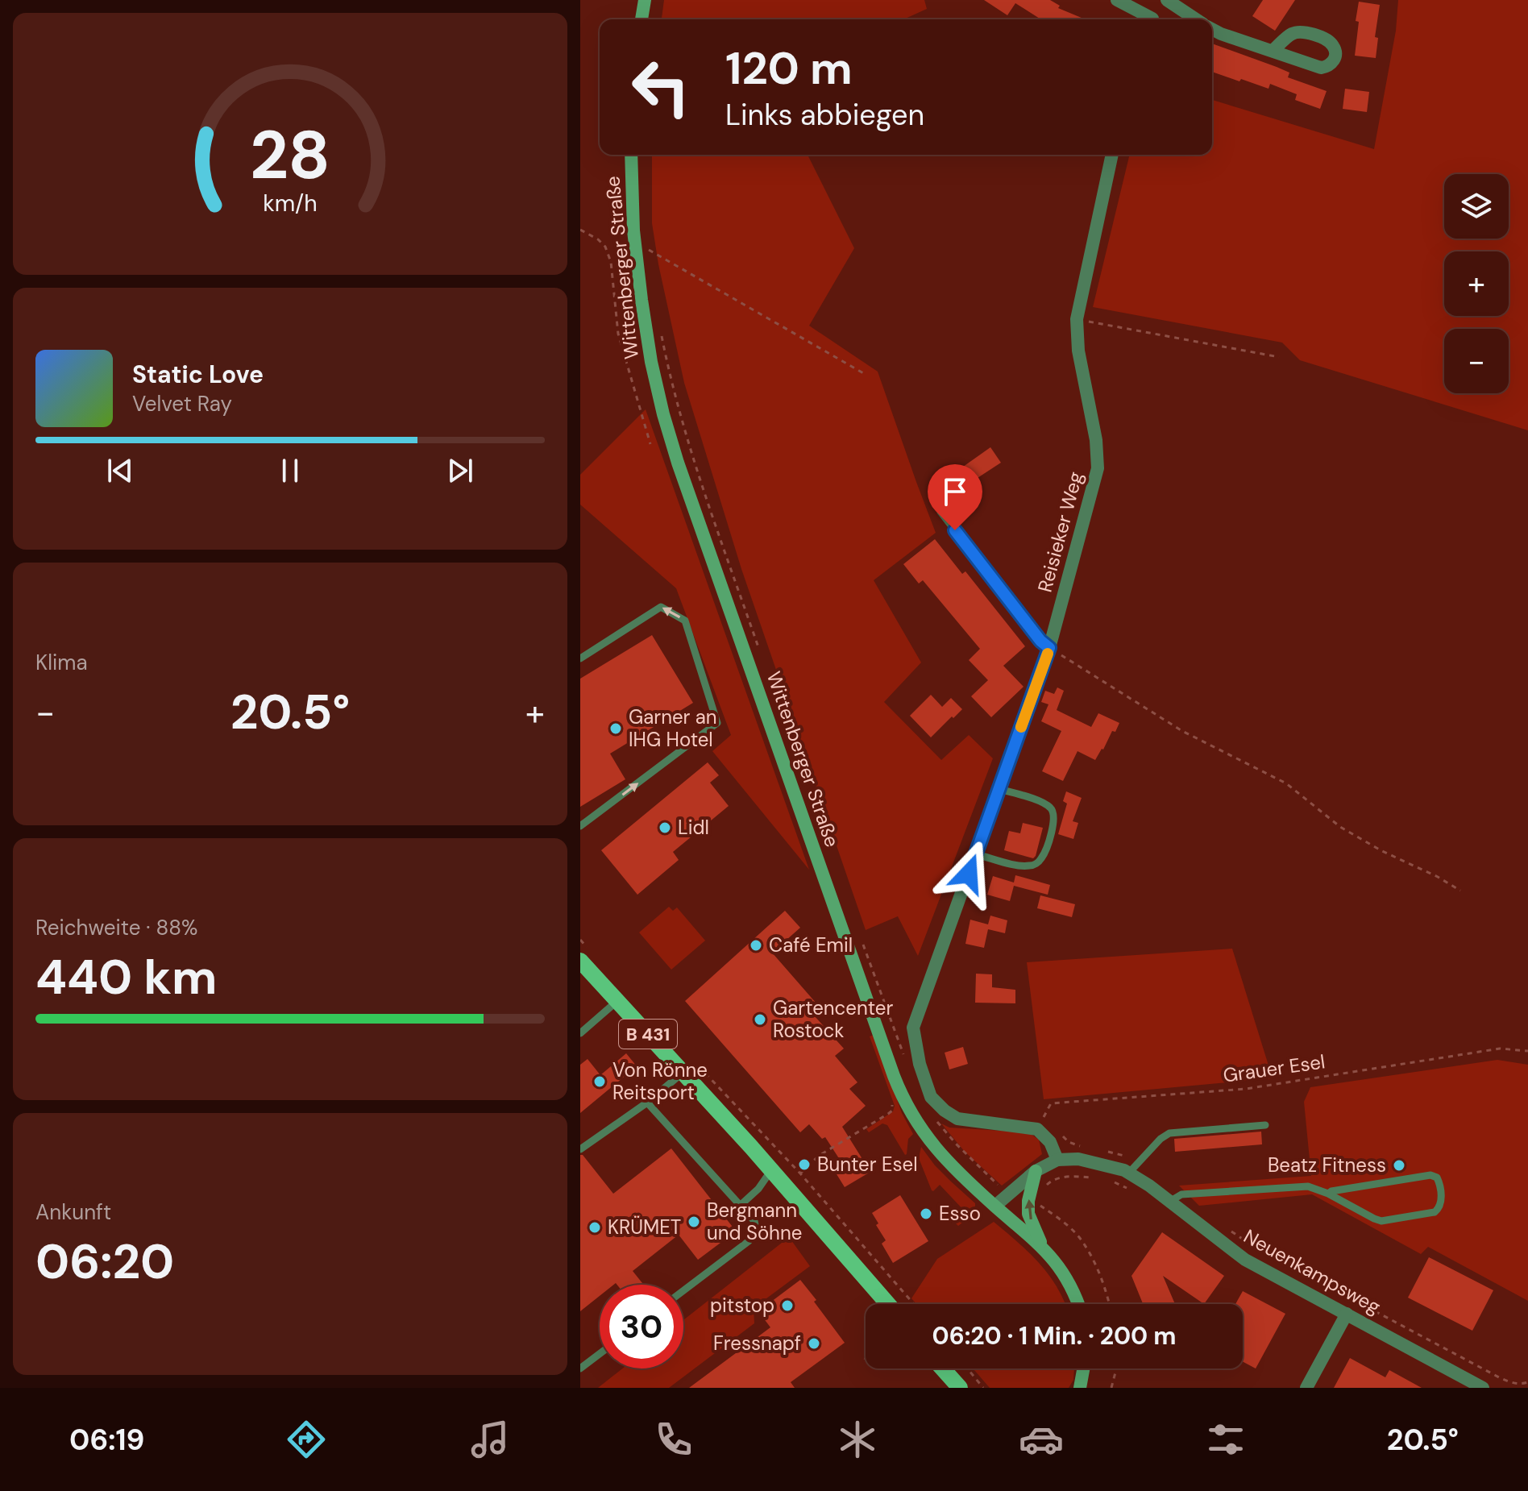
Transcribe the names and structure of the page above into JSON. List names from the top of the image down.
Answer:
{
  "streets": {
    "main road": ["Wittenberger Straße", "B 431"],
    "street": ["Reisieker Weg", "Neuenkampsweg"],
    "path": ["Grauer Esel"]
  },
  "crossings": [
    ["Reisieker Weg", "Grauer Esel"]
  ],
  "places": [
    "Garner an IHG Hotel",
    "Lidl",
    "Café Emil",
    "Gartencenter Rostock",
    "Von Rönne Reitsport",
    "Bunter Esel",
    "Beatz Fitness",
    "Esso",
    "Bergmann und Söhne",
    "KRÜMET",
    "pitstop",
    "Fressnapf"
  ],
  "page": {
    "turn": ["120 m", "Links abbiegen"],
    "map_buttons": ["+", "−"],
    "song": ["Static Love", "Velvet Ray"],
    "tile": [
      "Klima",
      ["Reichweite · 88%", "440 km"],
      ["Ankunft", "06:20"]
    ],
    "heat": ["−", "20.5°", "+"],
    "limit": "30",
    "trip": "06:20 · 1 Min. · 200 m",
    "tabs": ["06:19", "20.5°"],
    "gauge": ["28", "km/h"]
  }
}
